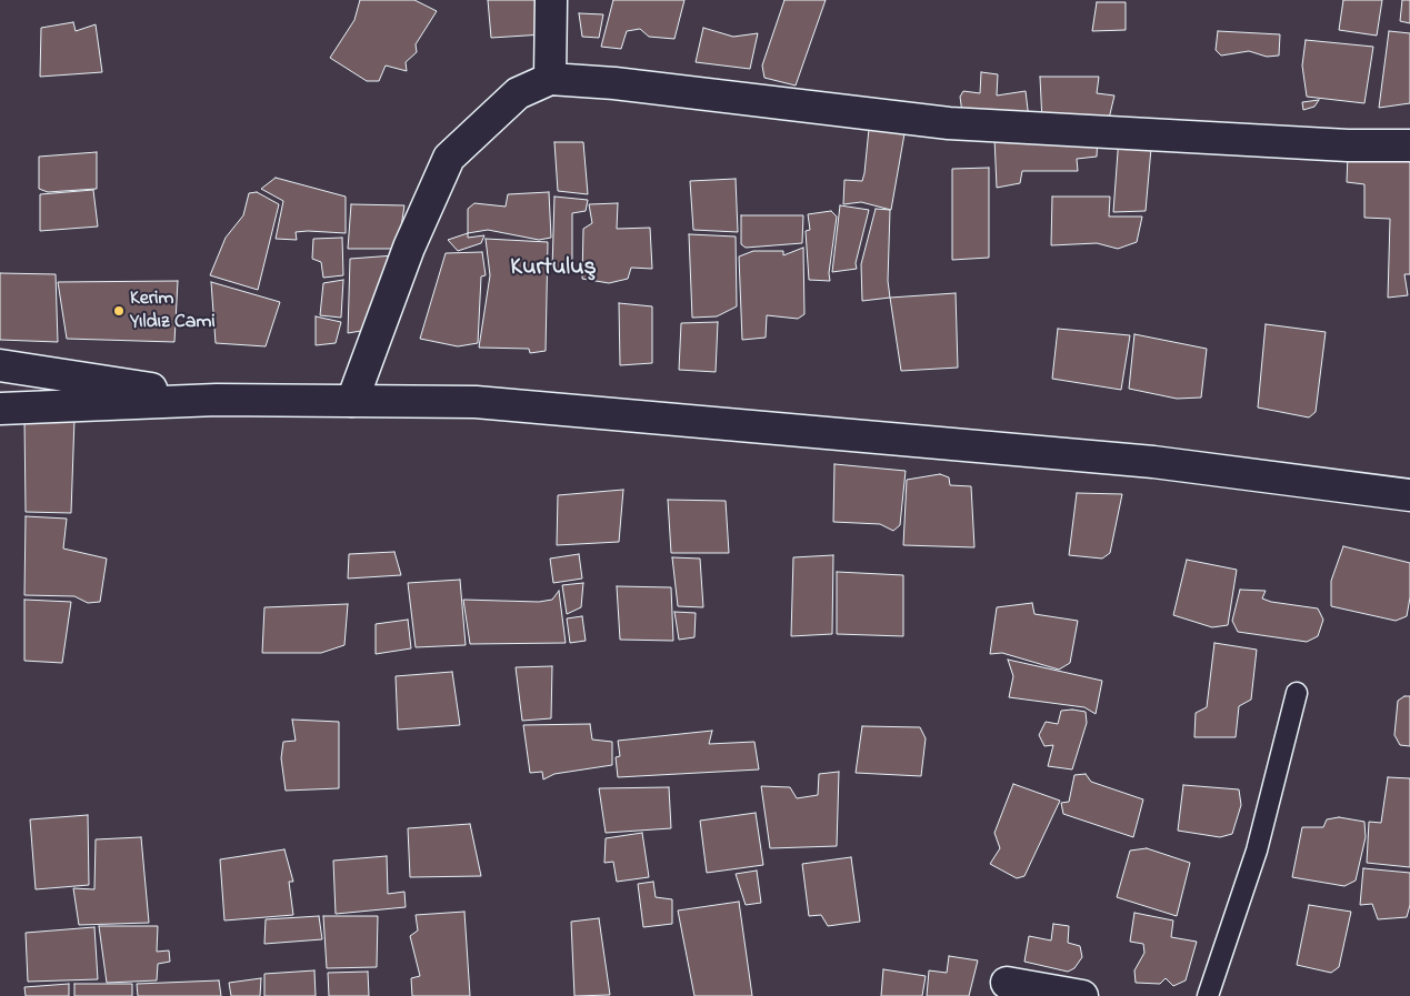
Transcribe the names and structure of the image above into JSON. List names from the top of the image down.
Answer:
{
  "districts": ["Kurtuluş"],
  "places": ["Kerim Yıldız Cami"]
}
